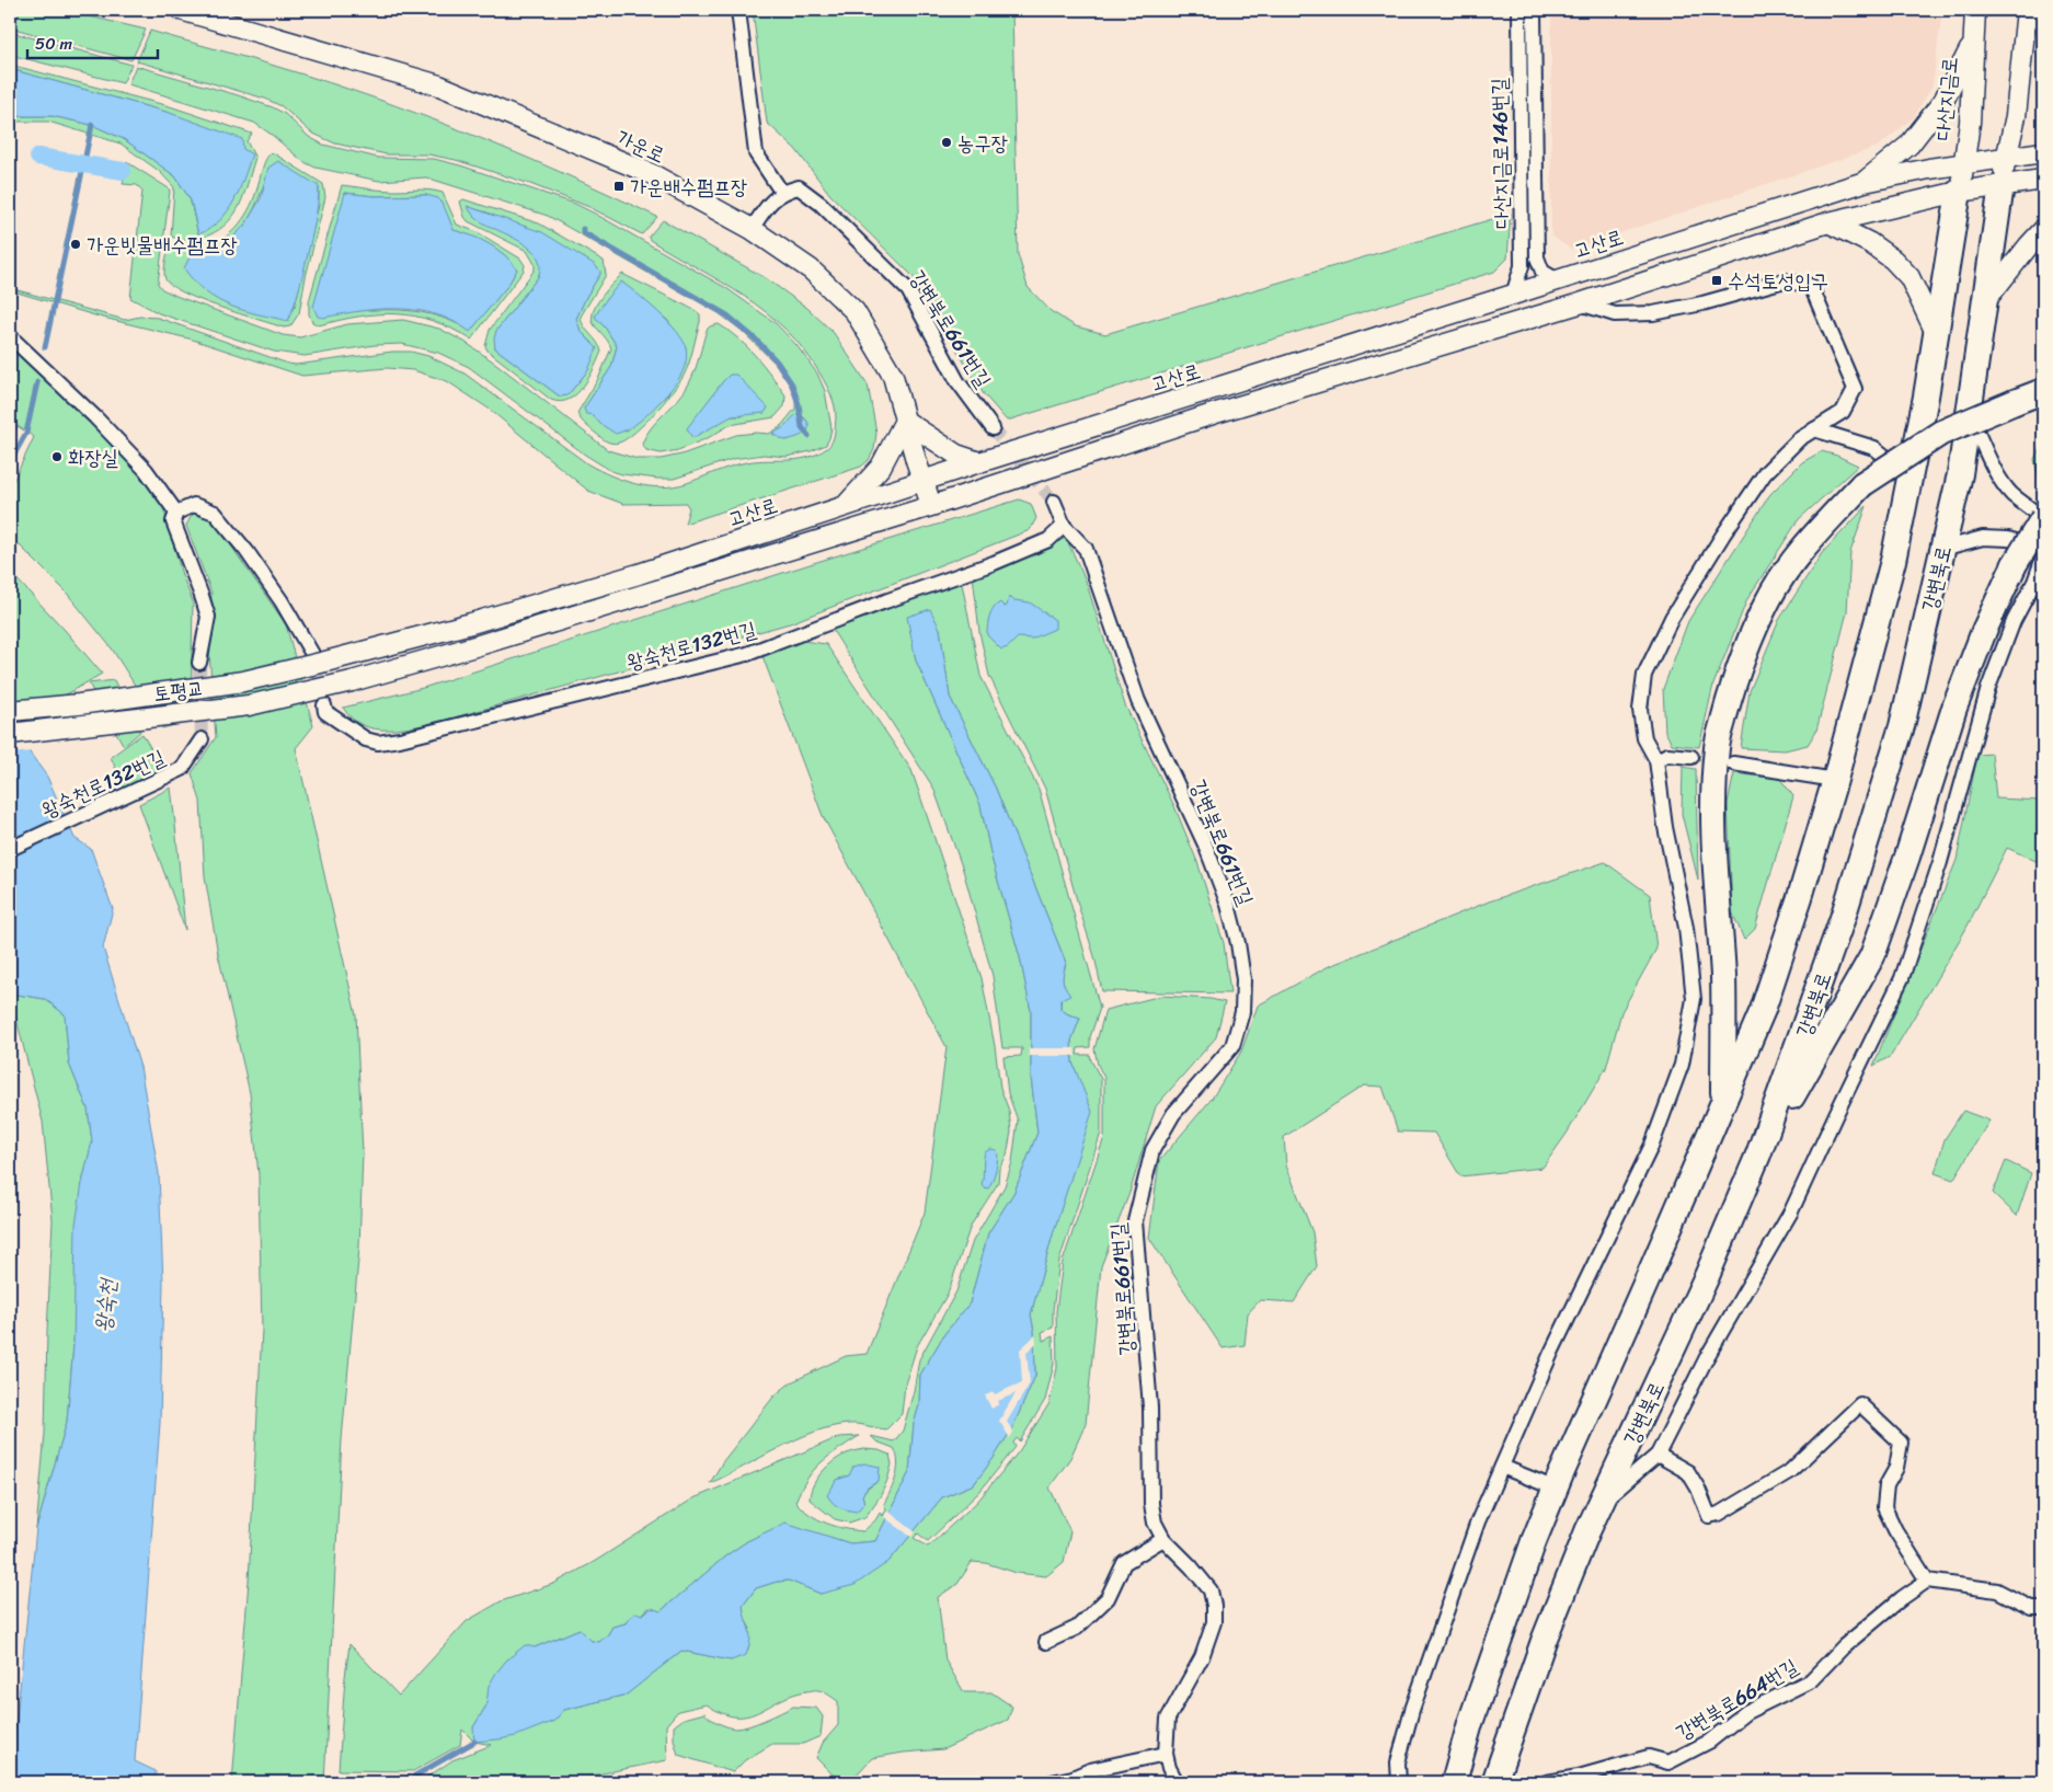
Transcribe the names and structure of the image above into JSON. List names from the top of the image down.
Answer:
{
  "streets": {
    "highway": ["강변북로"],
    "street": [
      "다산지금로",
      "가운로",
      "다산지금로146번길",
      "고산로",
      "강변북로661번길",
      "왕숙천로132번길",
      "토평교",
      "강변북로664번길"
    ]
  },
  "crossings": [
    ["다산지금로", "고산로"],
    ["가운로", "고산로"],
    ["가운로", "토평교"],
    ["다산지금로146번길", "고산로"],
    ["고산로", "토평교"],
    ["강변북로661번길", "왕숙천로132번길"]
  ],
  "water": ["왕숙천"],
  "places": {
    "other": ["농구장", "가운빗물배수펌프장", "화장실"],
    "transit": ["가운배수펌프장", "수석토성입구"]
  },
  "scale_bar": "50 m"
}
